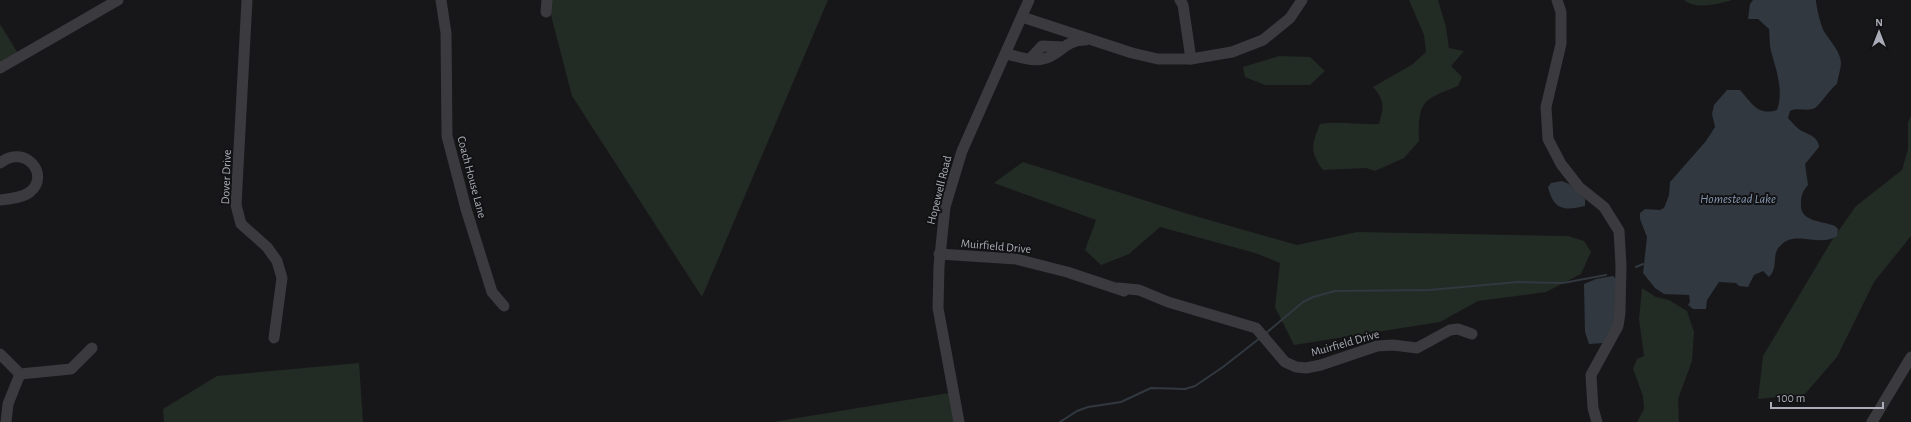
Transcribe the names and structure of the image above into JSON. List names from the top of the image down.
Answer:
{
  "streets": {
    "street": [
      "Dover Drive",
      "Coach House Lane",
      "Hopewell Road",
      "Muirfield Drive"
    ]
  },
  "crossings": [
    ["Hopewell Road", "Muirfield Drive"]
  ],
  "water": ["Homestead Lake"],
  "scale_bar": "100 m",
  "north": "top"
}
